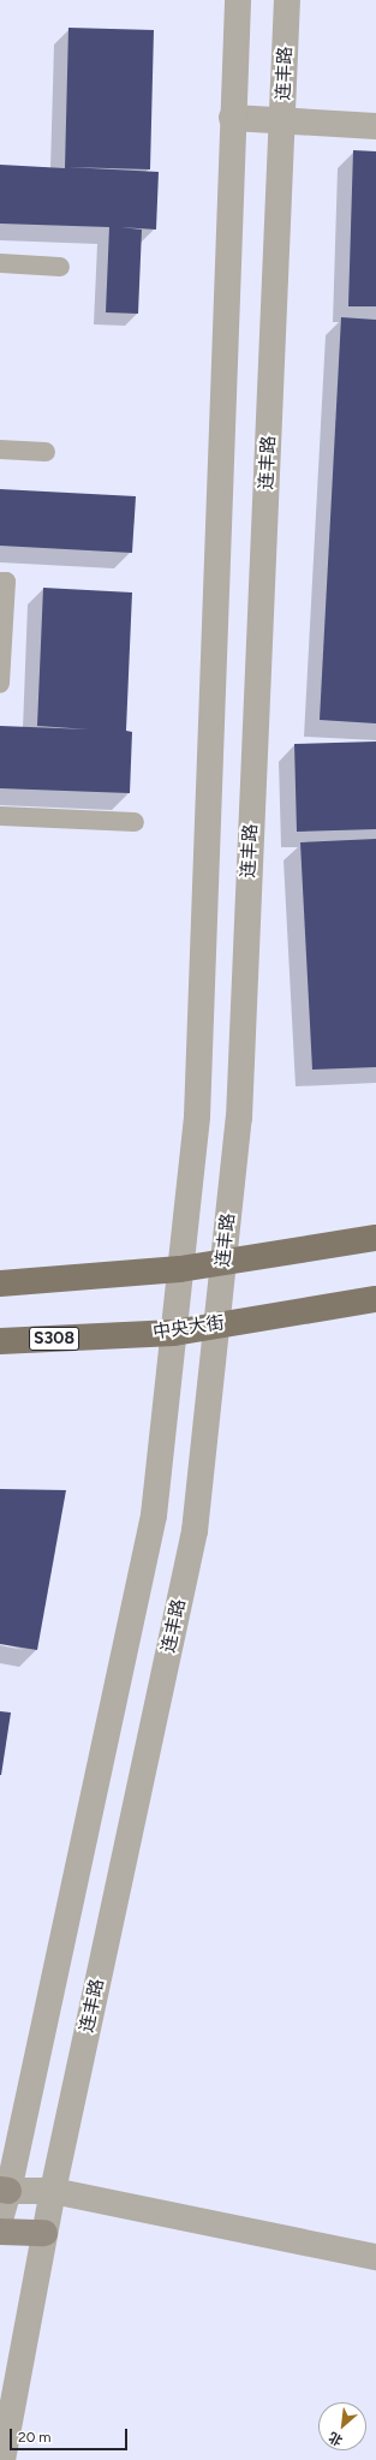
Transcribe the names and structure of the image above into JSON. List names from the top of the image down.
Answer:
{
  "streets": {
    "main road": ["中央大街", "S308"],
    "street": ["连丰路"]
  },
  "crossings": [
    ["连丰路", "中央大街"]
  ],
  "scale_bar": "20 m",
  "north": "bottom left"
}
